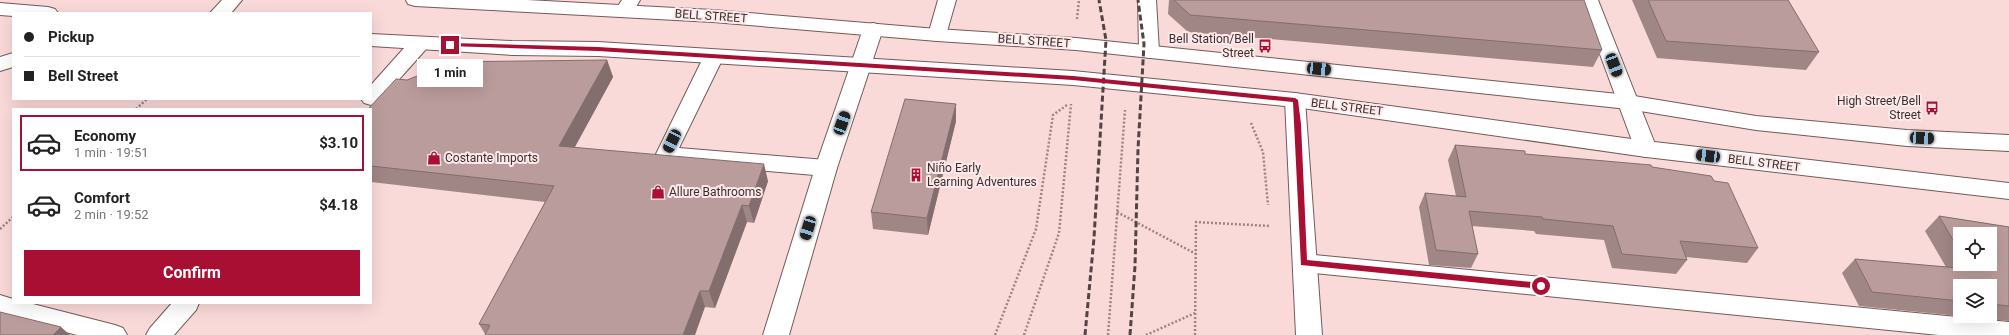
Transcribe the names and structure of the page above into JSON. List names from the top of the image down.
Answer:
{
  "streets": {
    "main road": ["BELL STREET"]
  },
  "places": {
    "bus stop": ["Bell Station/Bell Street", "High Street/Bell Street"],
    "shop": ["Costante Imports", "Allure Bathrooms"],
    "building": ["Niño Early Learning Adventures"]
  },
  "page": {
    "banner": ["Pickup", "Bell Street"],
    "bubble": "1 min",
    "list": [
      {
        "name": "Economy",
        "note": "1 min · 19:51",
        "value": "$3.10"
      },
      {
        "name": "Comfort",
        "note": "2 min · 19:52",
        "value": "$4.18"
      }
    ],
    "buttons": "Confirm"
  }
}
